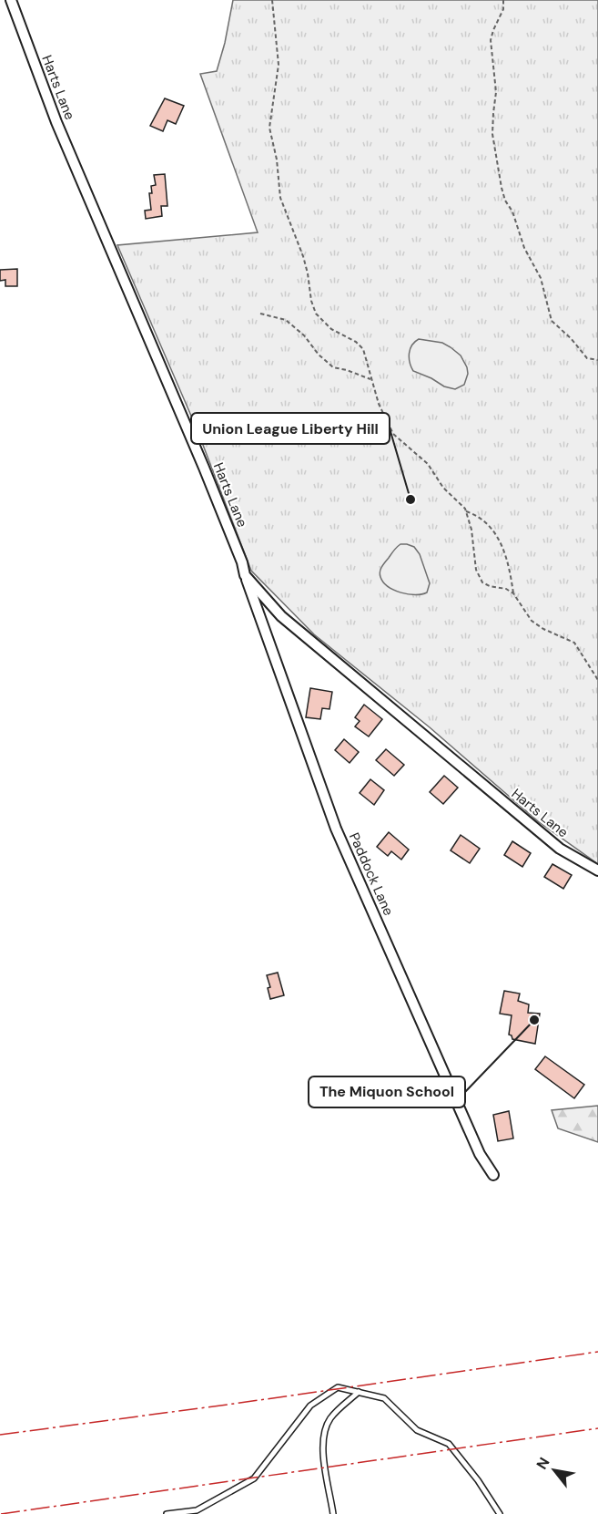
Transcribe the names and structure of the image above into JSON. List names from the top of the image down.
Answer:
{
  "streets": {
    "street": ["Harts Lane", "Paddock Lane"]
  },
  "crossings": [
    ["Harts Lane", "Paddock Lane"]
  ],
  "places": ["Union League Liberty Hill", "The Miquon School"],
  "north": "top left"
}
